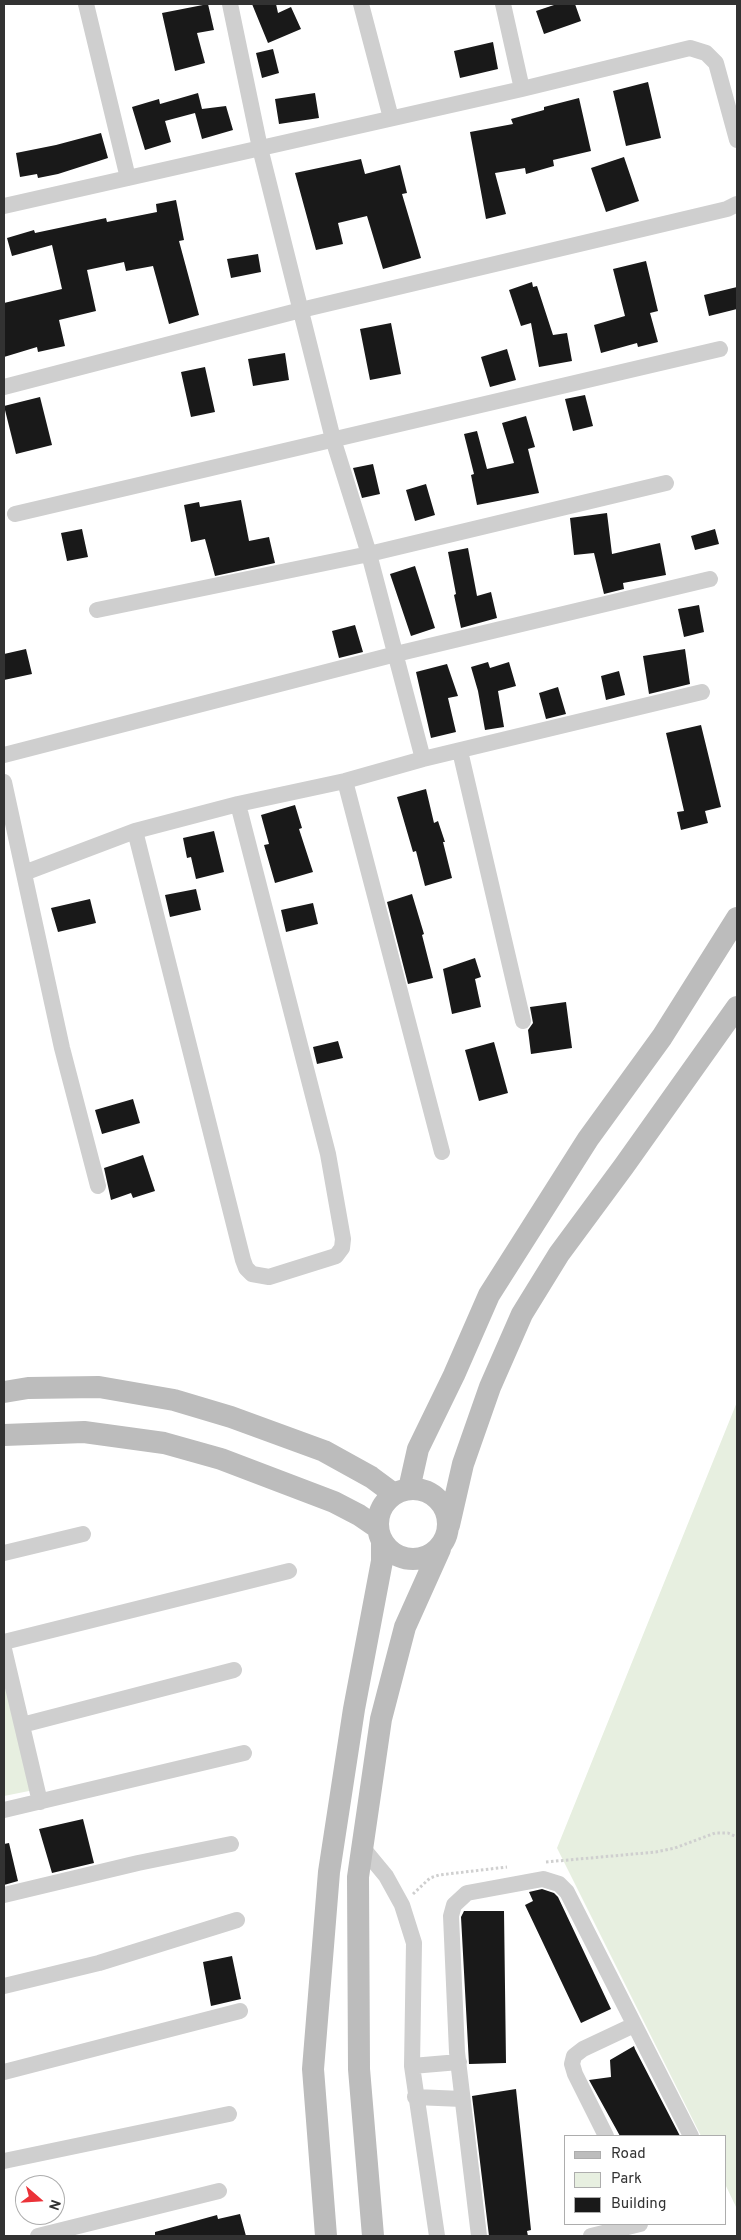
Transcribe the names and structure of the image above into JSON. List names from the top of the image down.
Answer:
{
  "legend": ["Road", "Park", "Building"],
  "north": "right"
}
